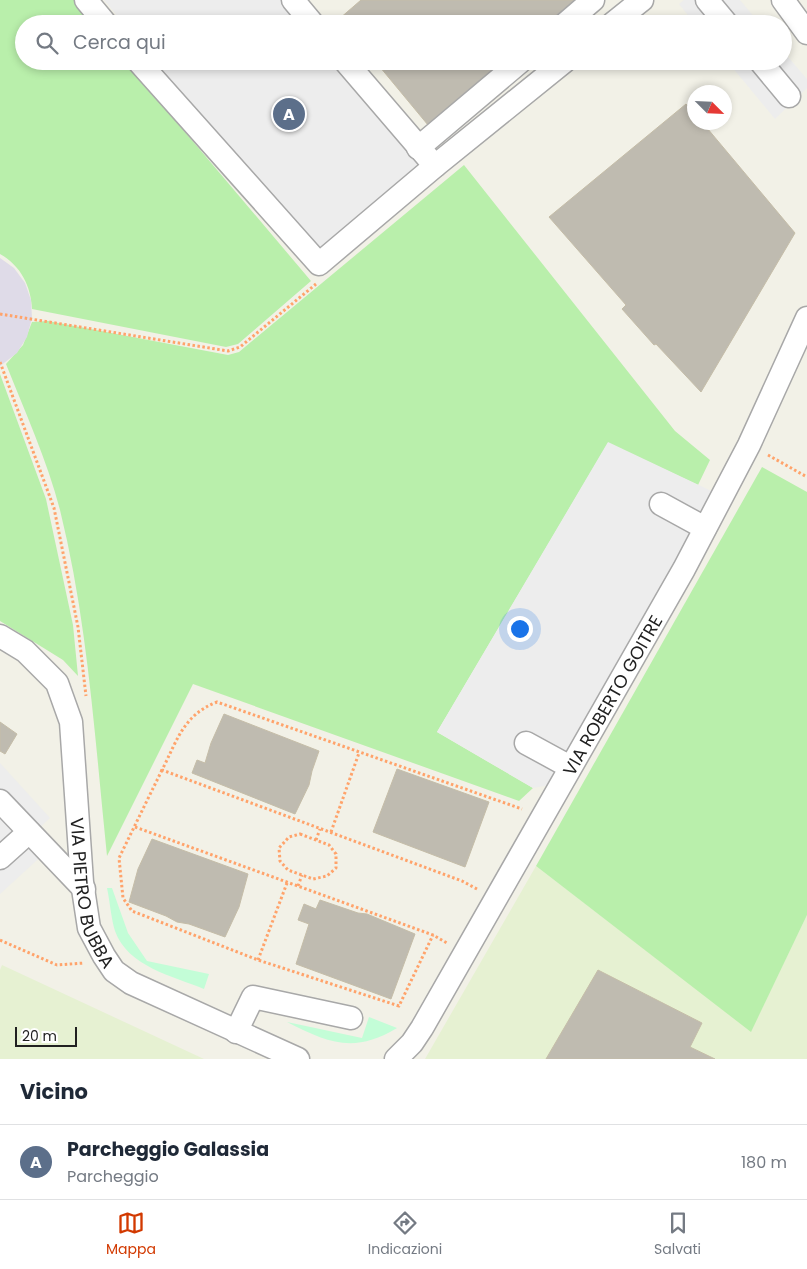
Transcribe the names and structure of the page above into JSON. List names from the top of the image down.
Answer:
{
  "streets": {
    "street": ["VIA ROBERTO GOITRE", "VIA PIETRO BUBBA"]
  },
  "scale_bar": "20 m",
  "north": "bottom right",
  "page": {
    "search": "Cerca qui",
    "pins": "A",
    "scale": "20 m",
    "heading": "Vicino",
    "list": [
      {
        "mark": "A",
        "name": "Parcheggio Galassia",
        "note": "Parcheggio",
        "value": "180 m"
      }
    ],
    "nav": ["Mappa", "Indicazioni", "Salvati"]
  }
}
